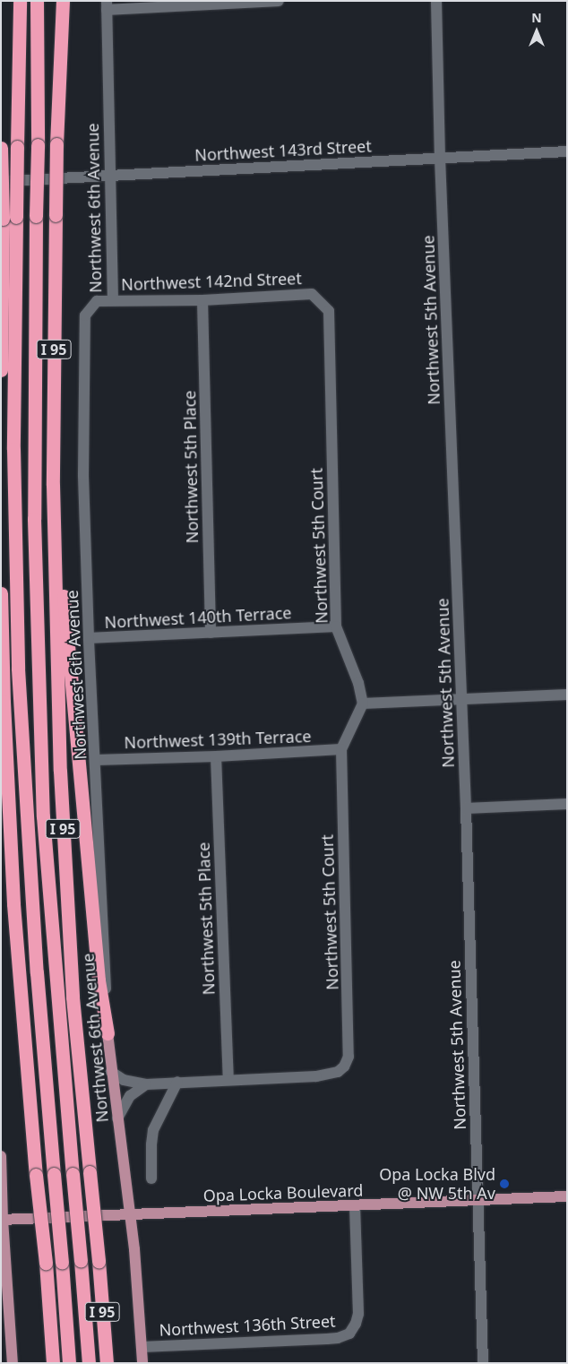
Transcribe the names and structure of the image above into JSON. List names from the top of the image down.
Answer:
{
  "streets": {
    "highway": ["I 95"],
    "main road": ["Northwest 6th Avenue", "Opa Locka Boulevard"],
    "street": [
      "Northwest 143rd Street",
      "Northwest 142nd Street",
      "Northwest 5th Avenue",
      "Northwest 5th Place",
      "Northwest 5th Court",
      "Northwest 140th Terrace",
      "Northwest 139th Terrace",
      "Northwest 136th Street"
    ]
  },
  "crossings": [
    ["Northwest 143rd Street", "Northwest 6th Avenue"],
    ["Northwest 143rd Street", "Northwest 5th Avenue"],
    ["Northwest 6th Avenue", "Northwest 142nd Street"],
    ["Northwest 6th Avenue", "Northwest 140th Terrace"],
    ["Northwest 6th Avenue", "Northwest 139th Terrace"],
    ["Northwest 6th Avenue", "Opa Locka Boulevard"],
    ["Northwest 6th Avenue", "Northwest 136th Street"],
    ["Northwest 142nd Street", "Northwest 5th Place"],
    ["Northwest 142nd Street", "Northwest 5th Court"],
    ["Northwest 5th Avenue", "Opa Locka Boulevard"],
    ["Northwest 5th Place", "Northwest 5th Court"],
    ["Northwest 5th Place", "Northwest 140th Terrace"],
    ["Northwest 5th Place", "Northwest 139th Terrace"],
    ["Northwest 5th Court", "Northwest 140th Terrace"],
    ["Northwest 5th Court", "Northwest 139th Terrace"],
    ["Opa Locka Boulevard", "Northwest 136th Street"]
  ],
  "places": ["Opa Locka Blvd @ NW 5th Av"],
  "north": "top"
}
